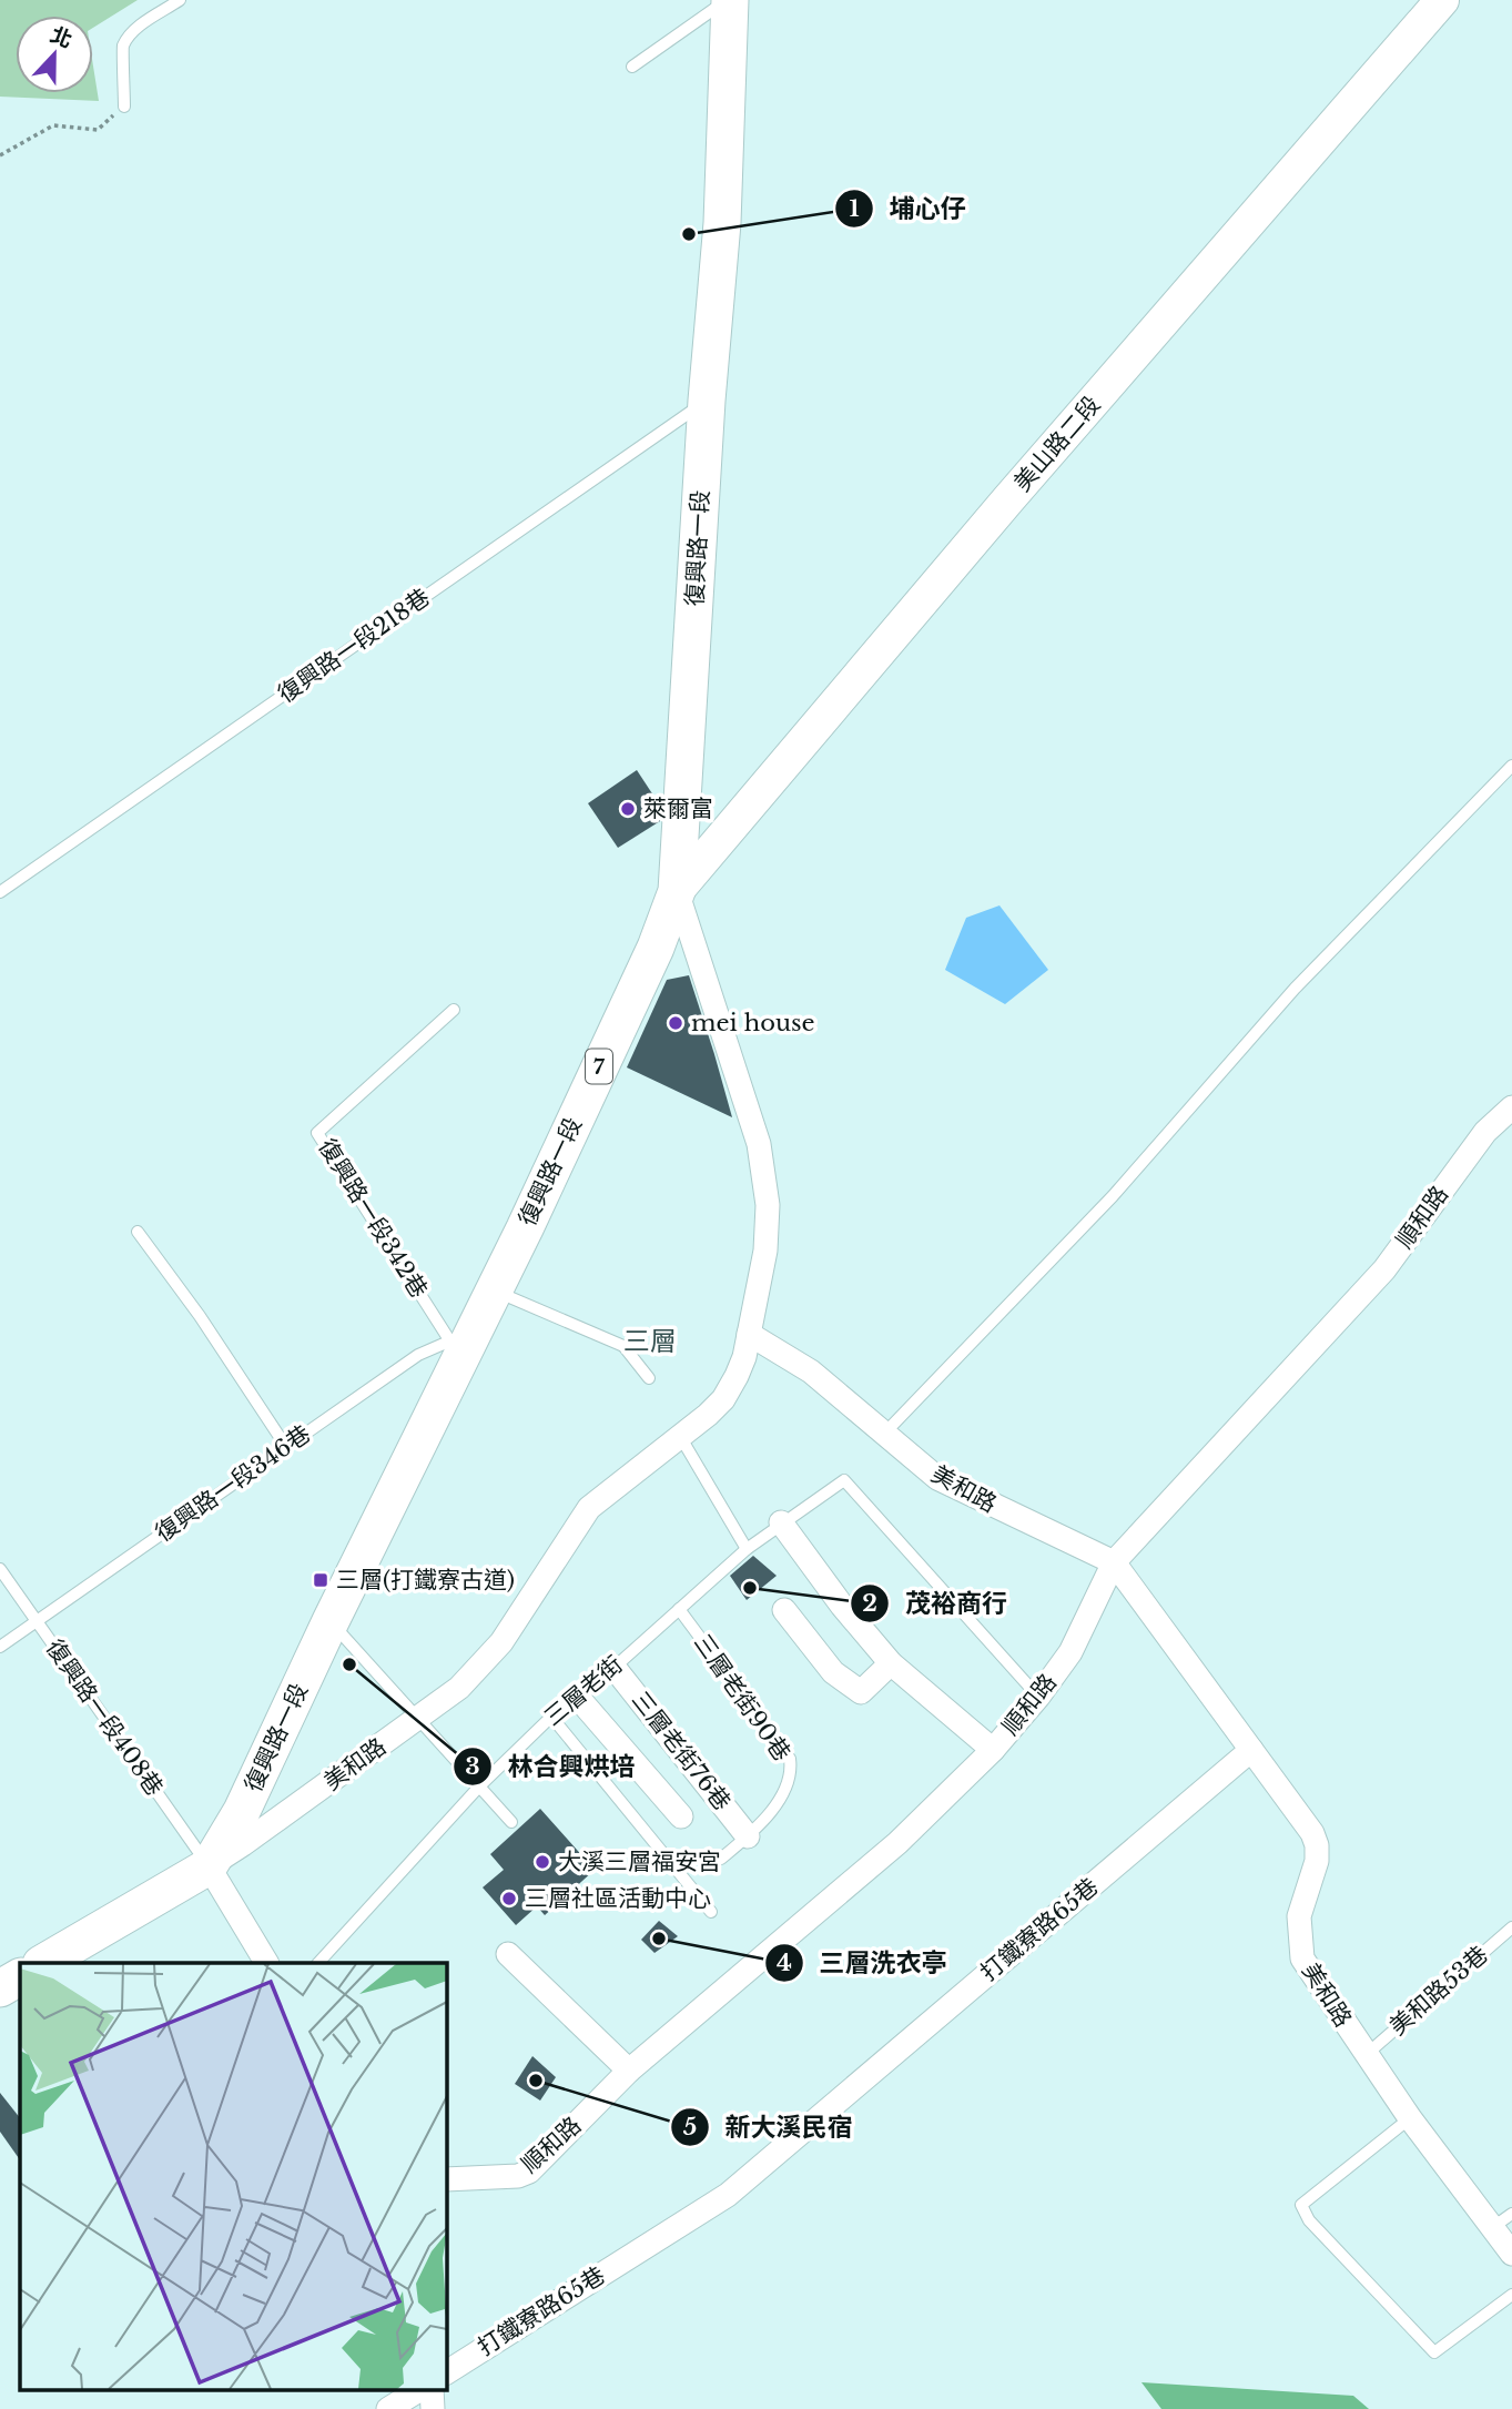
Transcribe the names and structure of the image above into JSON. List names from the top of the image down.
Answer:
{
  "streets": {
    "main road": ["復興路一段", "7"],
    "street": [
      "美山路二段",
      "順和路",
      "美和路",
      "三層老街76巷",
      "打鐵寮路65巷"
    ],
    "lane": [
      "復興路一段218巷",
      "復興路一段342巷",
      "復興路一段346巷",
      "三層老街",
      "三層老街90巷",
      "復興路一段408巷",
      "美和路53巷"
    ]
  },
  "crossings": [
    ["美山路二段", "復興路一段"],
    ["復興路一段", "復興路一段218巷"],
    ["復興路一段", "復興路一段342巷"],
    ["復興路一段", "復興路一段346巷"],
    ["復興路一段", "美和路"],
    ["復興路一段", "復興路一段408巷"],
    ["順和路", "美和路"],
    ["順和路", "三層老街"],
    ["復興路一段342巷", "復興路一段346巷"],
    ["復興路一段346巷", "復興路一段408巷"],
    ["美和路", "復興路一段408巷"],
    ["美和路", "打鐵寮路65巷"],
    ["美和路", "美和路53巷"],
    ["三層老街", "三層老街90巷"],
    ["三層老街", "三層老街76巷"],
    ["三層老街90巷", "三層老街76巷"]
  ],
  "districts": ["三層"],
  "places": {
    "other": [
      "埔心仔",
      "萊爾富",
      "mei house",
      "茂裕商行",
      "林合興烘培",
      "大溪三層福安宮",
      "三層社區活動中心",
      "三層洗衣亭",
      "新大溪民宿"
    ],
    "transit": ["三層(打鐵寮古道)"]
  },
  "north": "top"
}
